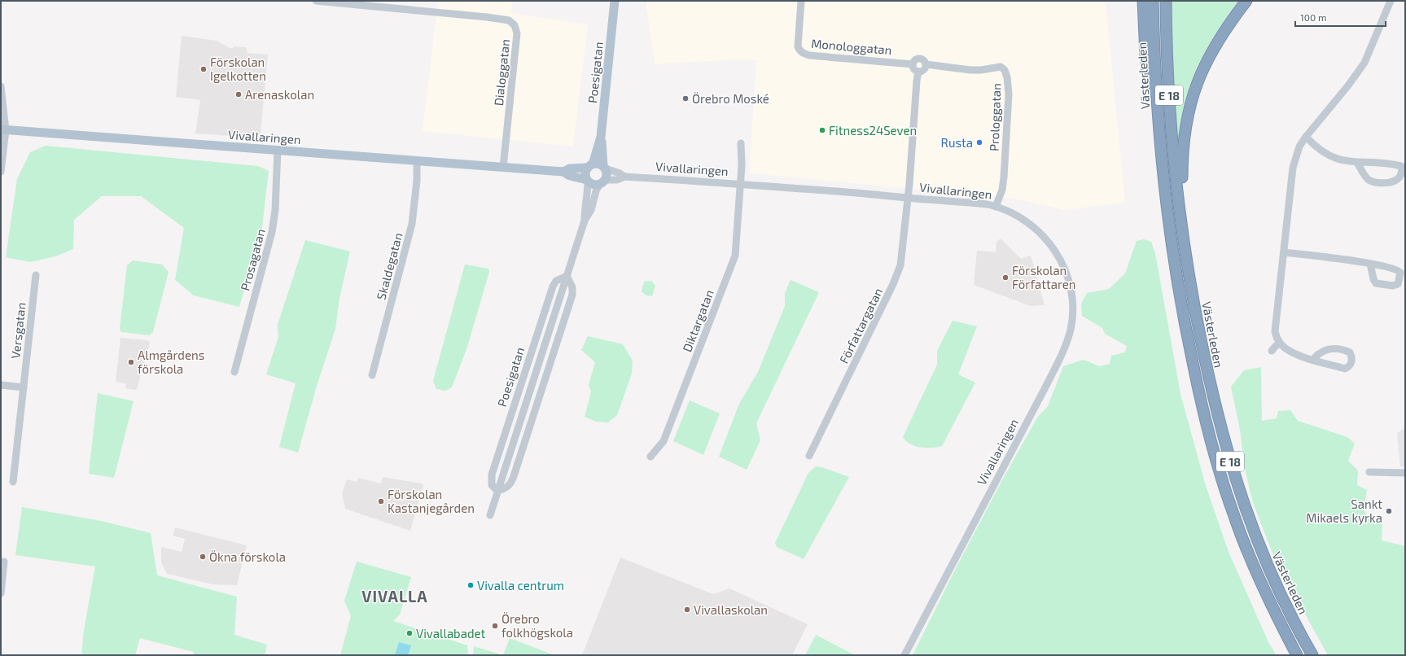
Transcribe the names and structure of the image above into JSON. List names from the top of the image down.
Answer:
{
  "streets": {
    "highway": ["Västerleden", "E 18"],
    "main road": ["Poesigatan", "Vivallaringen"],
    "street": [
      "Monologgatan",
      "Dialoggatan",
      "Prologgatan",
      "Prosagatan",
      "Skaldegatan",
      "Diktargatan",
      "Författargatan",
      "Versgatan"
    ]
  },
  "crossings": [
    ["Monologgatan", "Prologgatan"],
    ["Dialoggatan", "Vivallaringen"],
    ["Poesigatan", "Vivallaringen"],
    ["Västerleden", "E 18"],
    ["Prologgatan", "Vivallaringen"],
    ["Vivallaringen", "Prosagatan"],
    ["Vivallaringen", "Skaldegatan"],
    ["Vivallaringen", "Diktargatan"],
    ["Vivallaringen", "Författargatan"]
  ],
  "districts": ["VIVALLA"],
  "places": [
    "Förskolan Igelkotten",
    "Arenaskolan",
    "Örebro Moské",
    "Fitness24Seven",
    "Rusta",
    "Förskolan Författaren",
    "Almgårdens förskola",
    "Förskolan Kastanjegården",
    "Sankt Mikaels kyrka",
    "Ökna förskola",
    "Vivalla centrum",
    "Vivallaskolan",
    "Örebro folkhögskola",
    "Vivallabadet"
  ],
  "scale_bar": "100 m"
}
